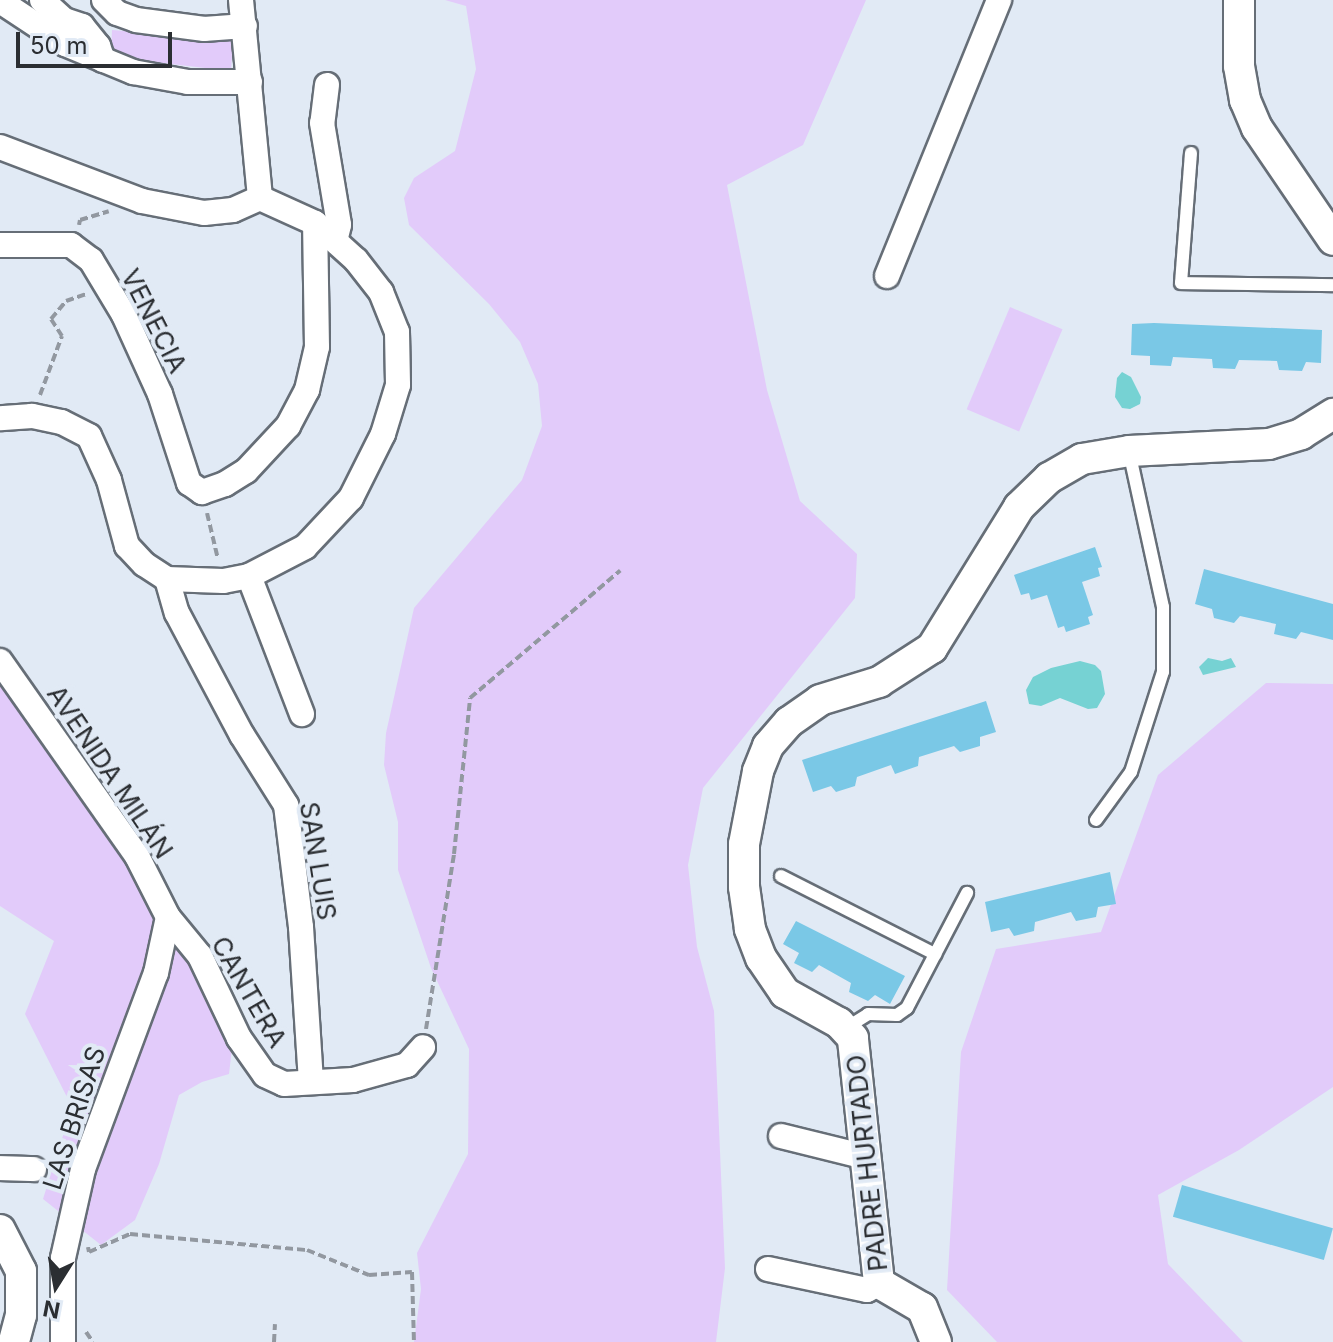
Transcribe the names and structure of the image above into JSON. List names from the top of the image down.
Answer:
{
  "streets": {
    "street": [
      "VENECIA",
      "AVENIDA MILÁN",
      "SAN LUIS",
      "CANTERA",
      "LAS BRISAS",
      "PADRE HURTADO"
    ]
  },
  "crossings": [
    ["AVENIDA MILÁN", "CANTERA"],
    ["AVENIDA MILÁN", "LAS BRISAS"],
    ["SAN LUIS", "CANTERA"],
    ["CANTERA", "LAS BRISAS"]
  ],
  "scale_bar": "50 m",
  "north": "bottom"
}
